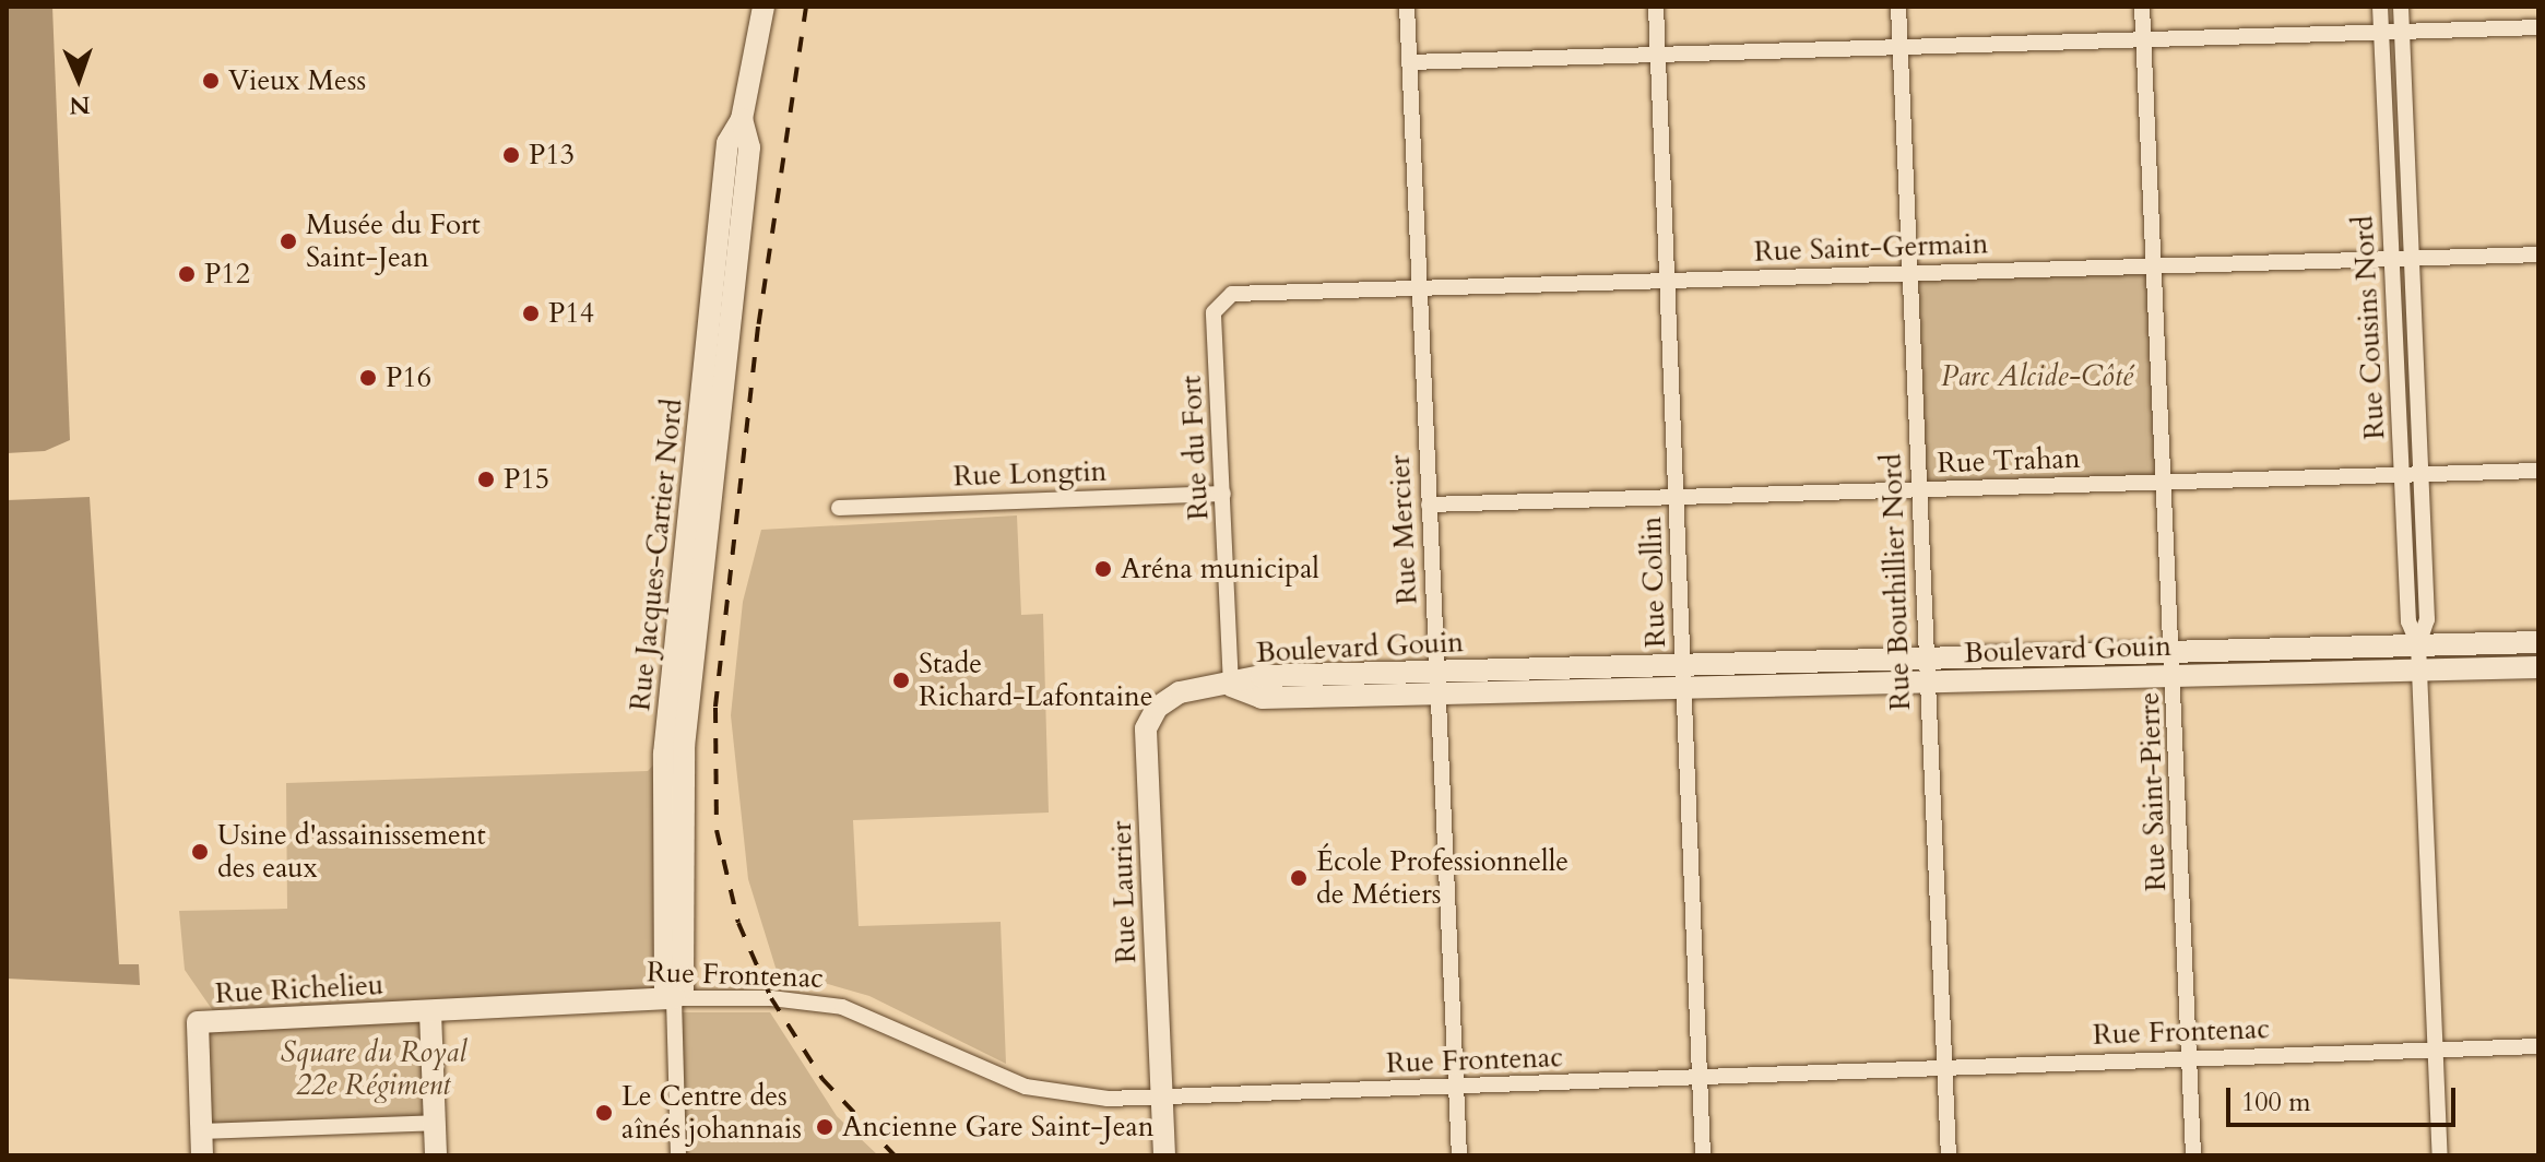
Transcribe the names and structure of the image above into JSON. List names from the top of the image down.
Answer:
{
  "streets": {
    "street": [
      "Rue Saint-Germain",
      "Rue Cousins Nord",
      "Rue du Fort",
      "Rue Trahan",
      "Rue Longtin",
      "Rue Mercier",
      "Rue Jacques-Cartier Nord",
      "Rue Collin",
      "Rue Bouthillier Nord",
      "Boulevard Gouin",
      "Rue Saint-Pierre",
      "Rue Laurier",
      "Rue Frontenac",
      "Rue Richelieu"
    ]
  },
  "crossings": [
    ["Rue Saint-Germain", "Rue Cousins Nord"],
    ["Rue Saint-Germain", "Rue du Fort"],
    ["Rue Saint-Germain", "Rue Mercier"],
    ["Rue Saint-Germain", "Rue Collin"],
    ["Rue Saint-Germain", "Rue Bouthillier Nord"],
    ["Rue Saint-Germain", "Rue Saint-Pierre"],
    ["Rue Cousins Nord", "Rue Trahan"],
    ["Rue Cousins Nord", "Boulevard Gouin"],
    ["Rue Cousins Nord", "Rue Frontenac"],
    ["Rue du Fort", "Rue Longtin"],
    ["Rue du Fort", "Boulevard Gouin"],
    ["Rue du Fort", "Rue Laurier"],
    ["Rue Trahan", "Rue Mercier"],
    ["Rue Trahan", "Rue Collin"],
    ["Rue Trahan", "Rue Bouthillier Nord"],
    ["Rue Trahan", "Rue Saint-Pierre"],
    ["Rue Mercier", "Boulevard Gouin"],
    ["Rue Mercier", "Rue Frontenac"],
    ["Rue Jacques-Cartier Nord", "Rue Frontenac"],
    ["Rue Collin", "Boulevard Gouin"],
    ["Rue Collin", "Rue Frontenac"],
    ["Rue Bouthillier Nord", "Boulevard Gouin"],
    ["Rue Bouthillier Nord", "Rue Frontenac"],
    ["Boulevard Gouin", "Rue Saint-Pierre"],
    ["Boulevard Gouin", "Rue Laurier"],
    ["Rue Saint-Pierre", "Rue Frontenac"],
    ["Rue Laurier", "Rue Frontenac"],
    ["Rue Frontenac", "Rue Richelieu"]
  ],
  "parks": ["Parc Alcide-Côté", "Square du Royal 22e Régiment"],
  "places": [
    "Vieux Mess",
    "P13",
    "Musée du Fort Saint-Jean",
    "P12",
    "P14",
    "P16",
    "P15",
    "Aréna municipal",
    "Stade Richard-Lafontaine",
    "Usine d'assainissement des eaux",
    "École Professionnelle de Métiers",
    "Le Centre des aînés johannais",
    "Ancienne Gare Saint-Jean"
  ],
  "scale_bar": "100 m",
  "north": "bottom"
}
